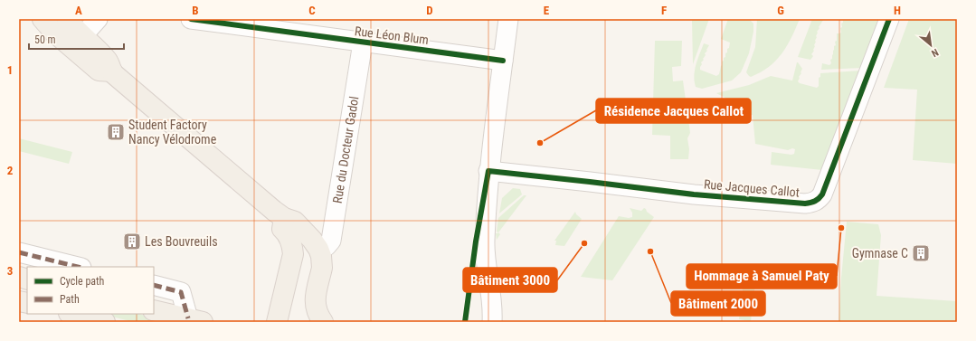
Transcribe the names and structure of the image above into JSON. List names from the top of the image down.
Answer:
{
  "streets": {
    "street": ["Rue Léon Blum", "Rue du Docteur Gadol", "Rue Jacques Callot"]
  },
  "crossings": [
    ["Rue Léon Blum", "Rue du Docteur Gadol"]
  ],
  "places": {
    "building": ["Student Factory Nancy Vélodrome", "Les Bouvreuils", "Gymnase C"],
    "other": [
      "Résidence Jacques Callot",
      "Hommage à Samuel Paty",
      "Bâtiment 3000",
      "Bâtiment 2000"
    ]
  },
  "legend": ["Cycle path", "Path"],
  "scale_bar": "50 m",
  "north": "bottom right",
  "grid": {
    "columns": [
      "A",
      "B",
      "C",
      "D",
      "E",
      "F",
      "G",
      "H"
    ],
    "rows": ["1", "2", "3"]
  }
}
